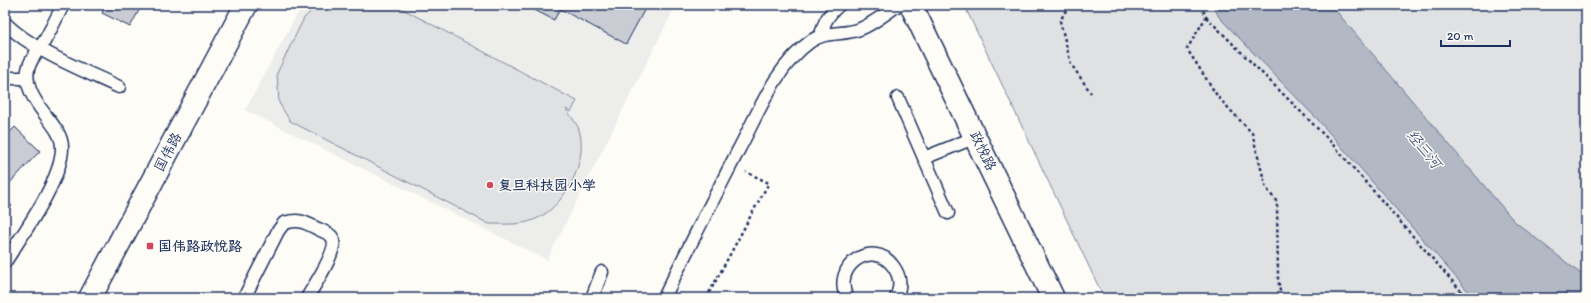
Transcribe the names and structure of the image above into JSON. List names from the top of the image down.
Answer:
{
  "streets": {
    "street": ["政悦路", "国伟路"]
  },
  "water": ["经三河"],
  "places": {
    "other": ["复旦科技园小学"],
    "transit": ["国伟路政悦路"]
  },
  "scale_bar": "20 m"
}
